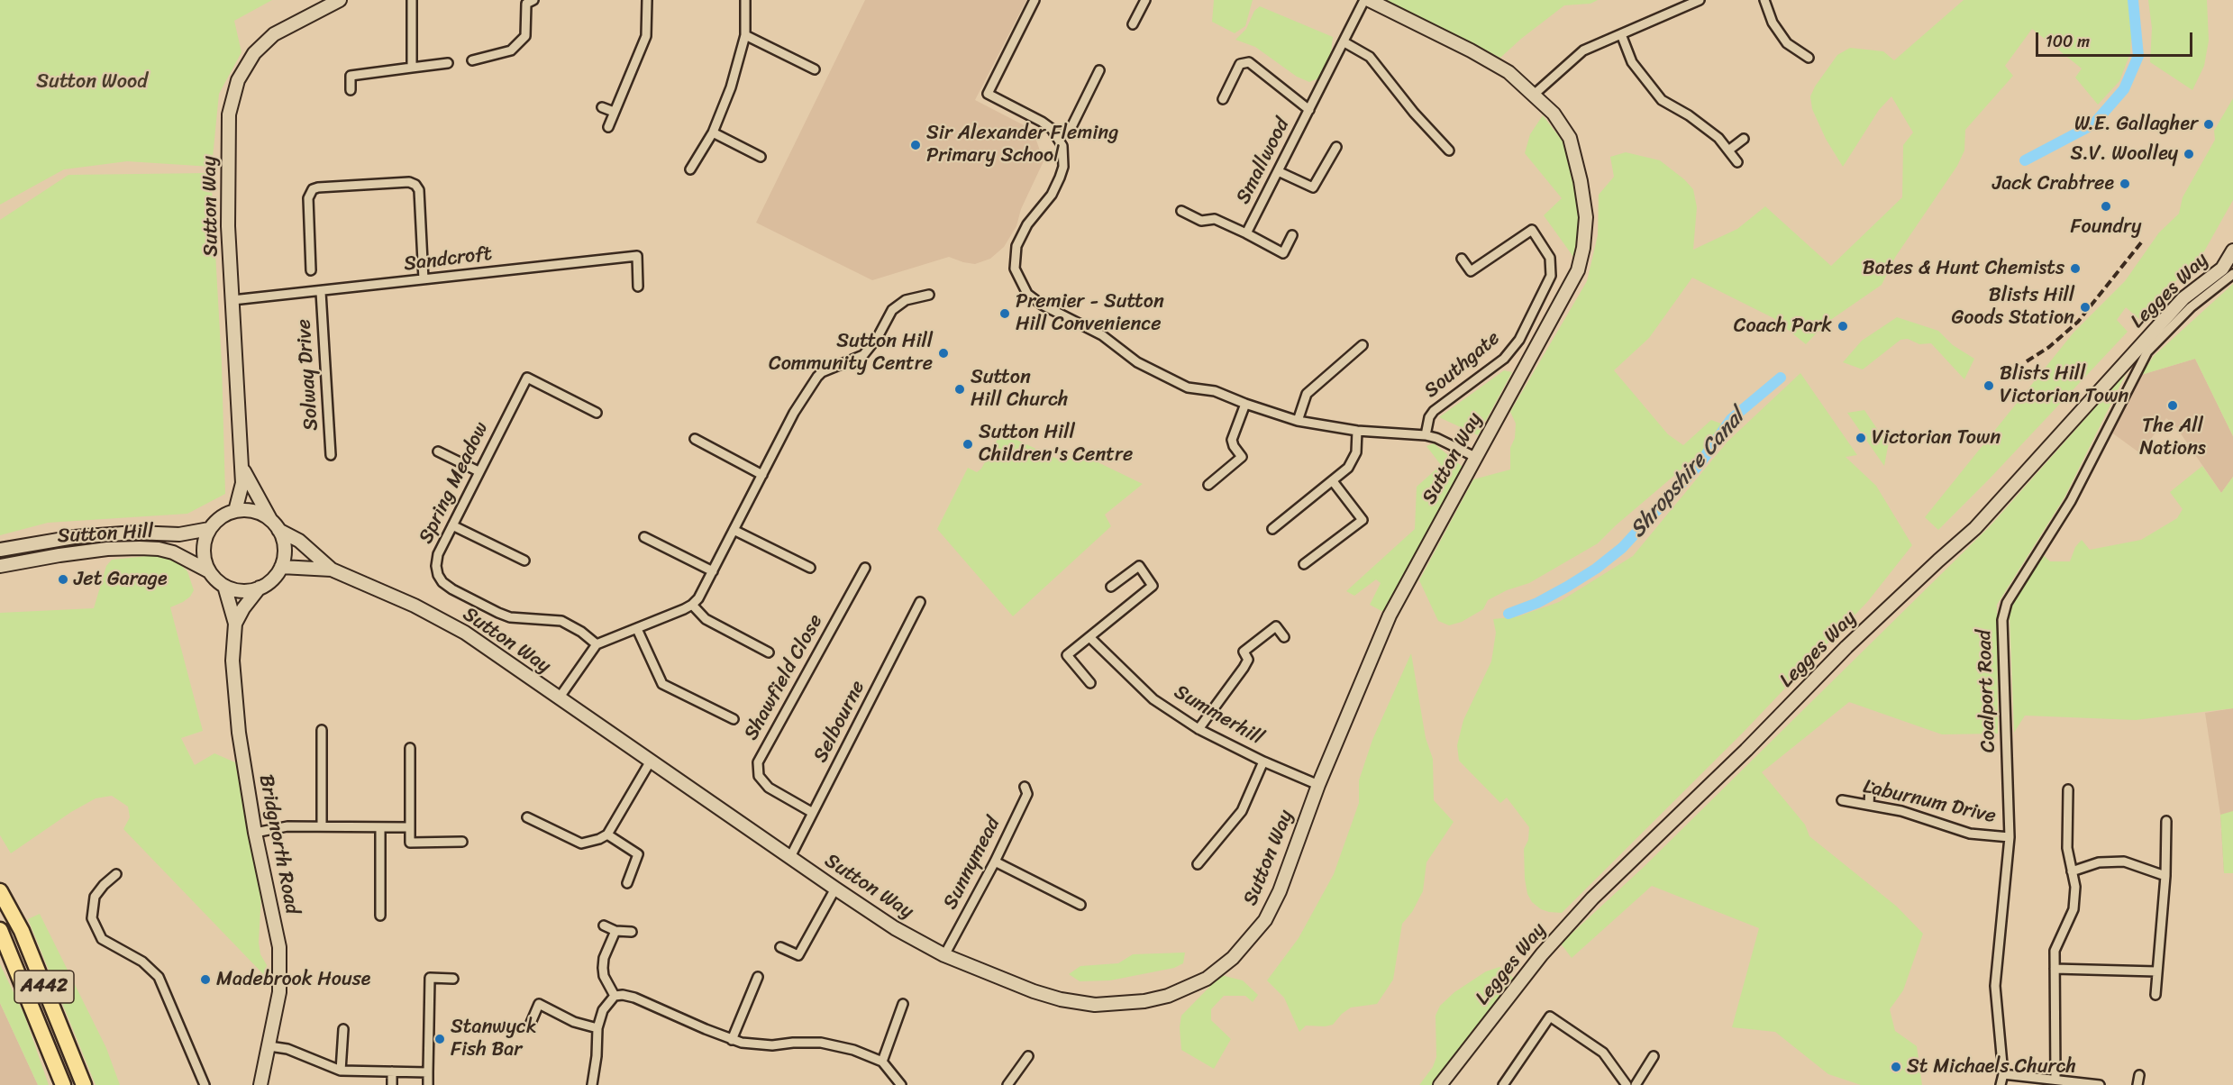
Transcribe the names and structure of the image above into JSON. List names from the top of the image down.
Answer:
{
  "streets": {
    "highway": ["A442"],
    "street": [
      "Smallwood",
      "Sutton Way",
      "Sandcroft",
      "Legges Way",
      "Southgate",
      "Solway Drive",
      "Spring Meadow",
      "Sutton Hill",
      "Shawfield Close",
      "Coalport Road",
      "Summerhill",
      "Selbourne",
      "Laburnum Drive",
      "Bridgnorth Road",
      "Sunnymead"
    ]
  },
  "crossings": [
    ["Smallwood", "Sutton Way"],
    ["Sutton Way", "Sandcroft"],
    ["Sutton Way", "Sutton Hill"],
    ["Sutton Way", "Summerhill"],
    ["Sutton Way", "Selbourne"],
    ["Sutton Way", "Bridgnorth Road"],
    ["Sutton Way", "Sunnymead"],
    ["Sandcroft", "Solway Drive"],
    ["Sutton Hill", "Bridgnorth Road"],
    ["Shawfield Close", "Selbourne"],
    ["Coalport Road", "Laburnum Drive"]
  ],
  "water": ["Shropshire Canal"],
  "parks": ["Sutton Wood"],
  "places": [
    "W.E. Gallagher",
    "Sir Alexander Fleming Primary School",
    "S.V. Woolley",
    "Jack Crabtree",
    "Foundry",
    "Bates & Hunt Chemists",
    "Blists Hill Goods Station",
    "Premier - Sutton Hill Convenience",
    "Coach Park",
    "Sutton Hill Community Centre",
    "Blists Hill Victorian Town",
    "Sutton Hill Church",
    "The All Nations",
    "Victorian Town",
    "Sutton Hill Children's Centre",
    "Jet Garage",
    "Madebrook House",
    "Stanwyck Fish Bar",
    "St Michaels Church"
  ],
  "scale_bar": "100 m"
}
